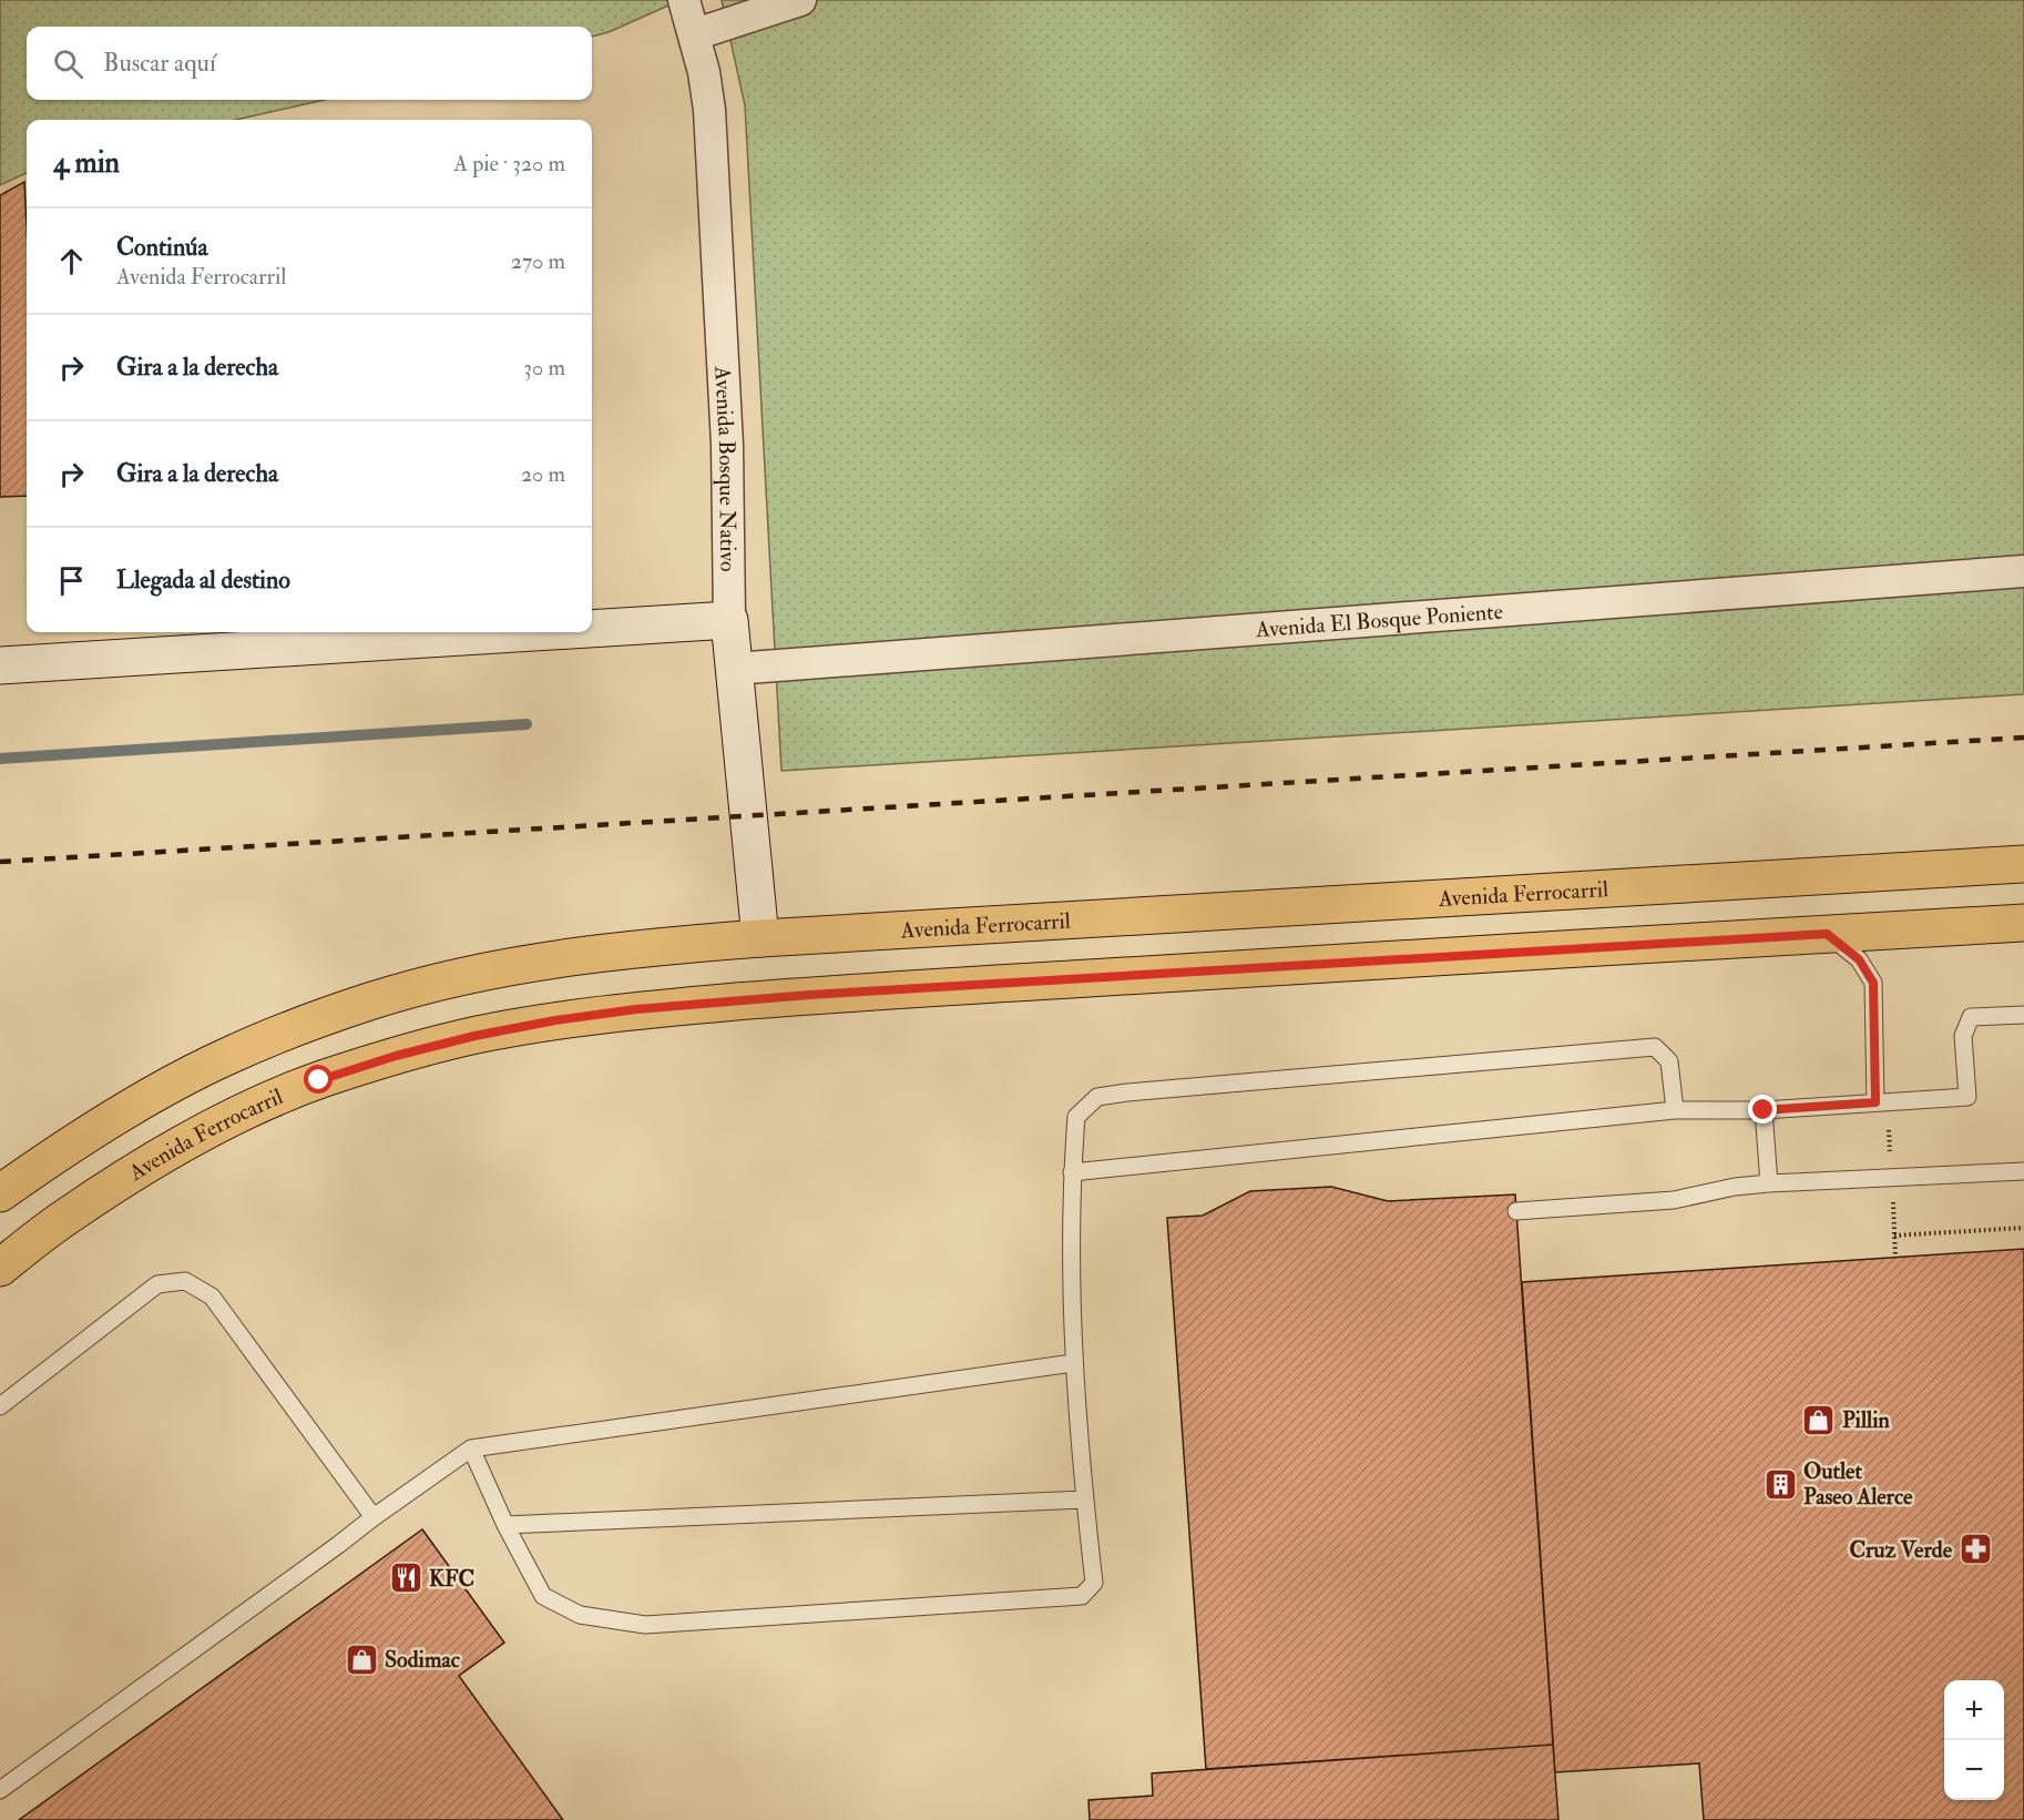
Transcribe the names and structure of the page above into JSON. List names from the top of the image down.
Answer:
{
  "streets": {
    "main road": ["Avenida Ferrocarril"],
    "street": ["Avenida Bosque Nativo", "Avenida El Bosque Poniente"]
  },
  "crossings": [
    ["Avenida Bosque Nativo", "Avenida El Bosque Poniente"],
    ["Avenida Bosque Nativo", "Avenida Ferrocarril"]
  ],
  "places": {
    "shop": ["Pillin", "Sodimac"],
    "building": ["Outlet Paseo Alerce"],
    "pharmacy": ["Cruz Verde"],
    "restaurant": ["KFC"]
  },
  "page": {
    "search": "Buscar aquí",
    "heading": ["4 min", "A pie · 320 m"],
    "list": [
      ["Continúa", "Avenida Ferrocarril", "270 m"],
      ["Gira a la derecha", "30 m"],
      ["Gira a la derecha", "20 m"],
      "Llegada al destino"
    ],
    "map_buttons": ["+", "−"]
  }
}
